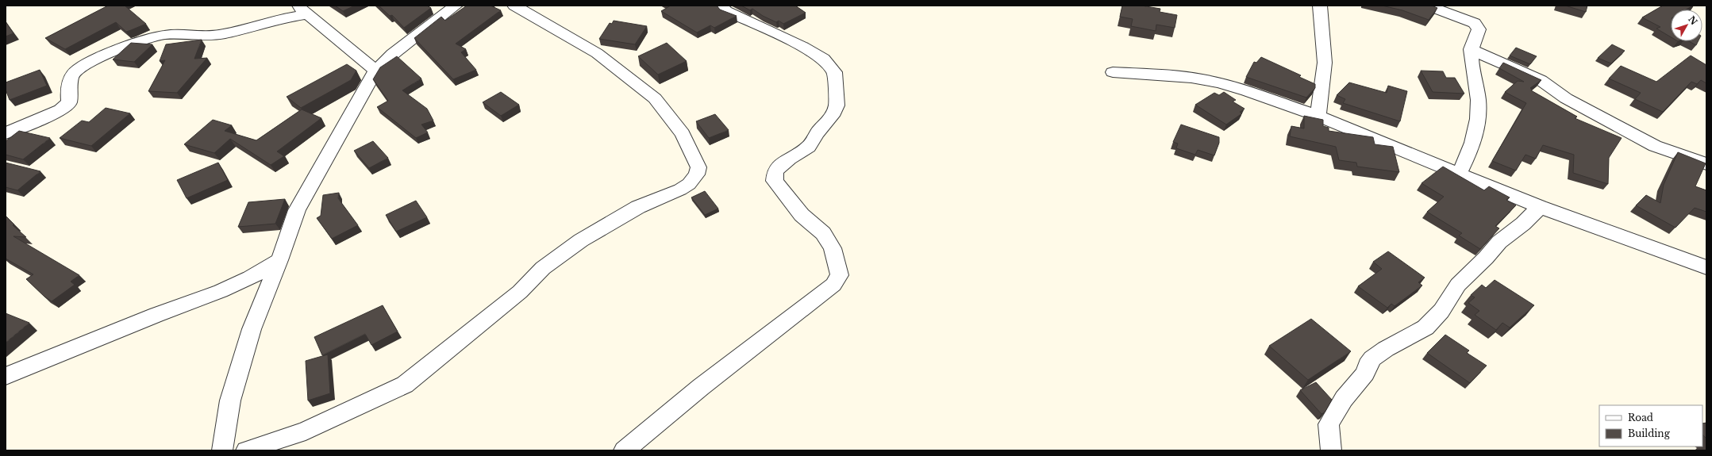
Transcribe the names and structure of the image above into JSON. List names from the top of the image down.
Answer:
{
  "legend": ["Road", "Building"],
  "north": "top right"
}
